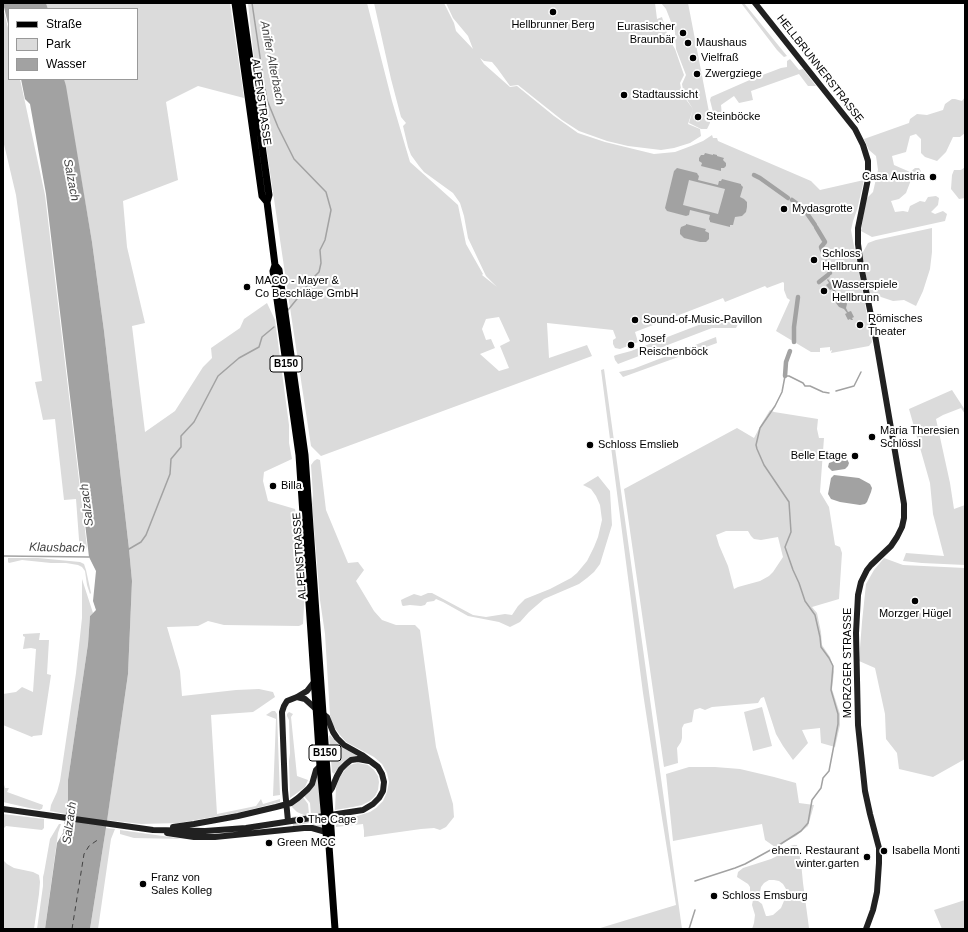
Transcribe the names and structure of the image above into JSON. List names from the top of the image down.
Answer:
{
  "streets": {
    "main road": ["ALPENSTRASSE", "B150"],
    "street": ["HELLBRUNNERSTRASSE", "MORZGER STRASSE"]
  },
  "crossings": [
    ["HELLBRUNNERSTRASSE", "MORZGER STRASSE"]
  ],
  "water": ["Anifer Alterbach", "Salzach", "Klausbach"],
  "places": [
    "Hellbrunner Berg",
    "Eurasischer Braunbär",
    "Maushaus",
    "Vielfraß",
    "Zwergziege",
    "Stadtaussicht",
    "Steinböcke",
    "Casa Austria",
    "Mydasgrotte",
    "Schloss Hellbrunn",
    "MACO - Mayer & Co Beschläge GmbH",
    "Wasserspiele Hellbrunn",
    "Sound-of-Music-Pavillon",
    "Römisches Theater",
    "Josef Reischenböck",
    "Maria Theresien Schlössl",
    "Schloss Emslieb",
    "Belle Etage",
    "Billa",
    "Morzger Hügel",
    "The Cage",
    "Green MCC",
    "Isabella Monti",
    "ehem. Restaurant winter.garten",
    "Franz von Sales Kolleg",
    "Schloss Emsburg"
  ],
  "legend": ["Straße", "Park", "Wasser"]
}
